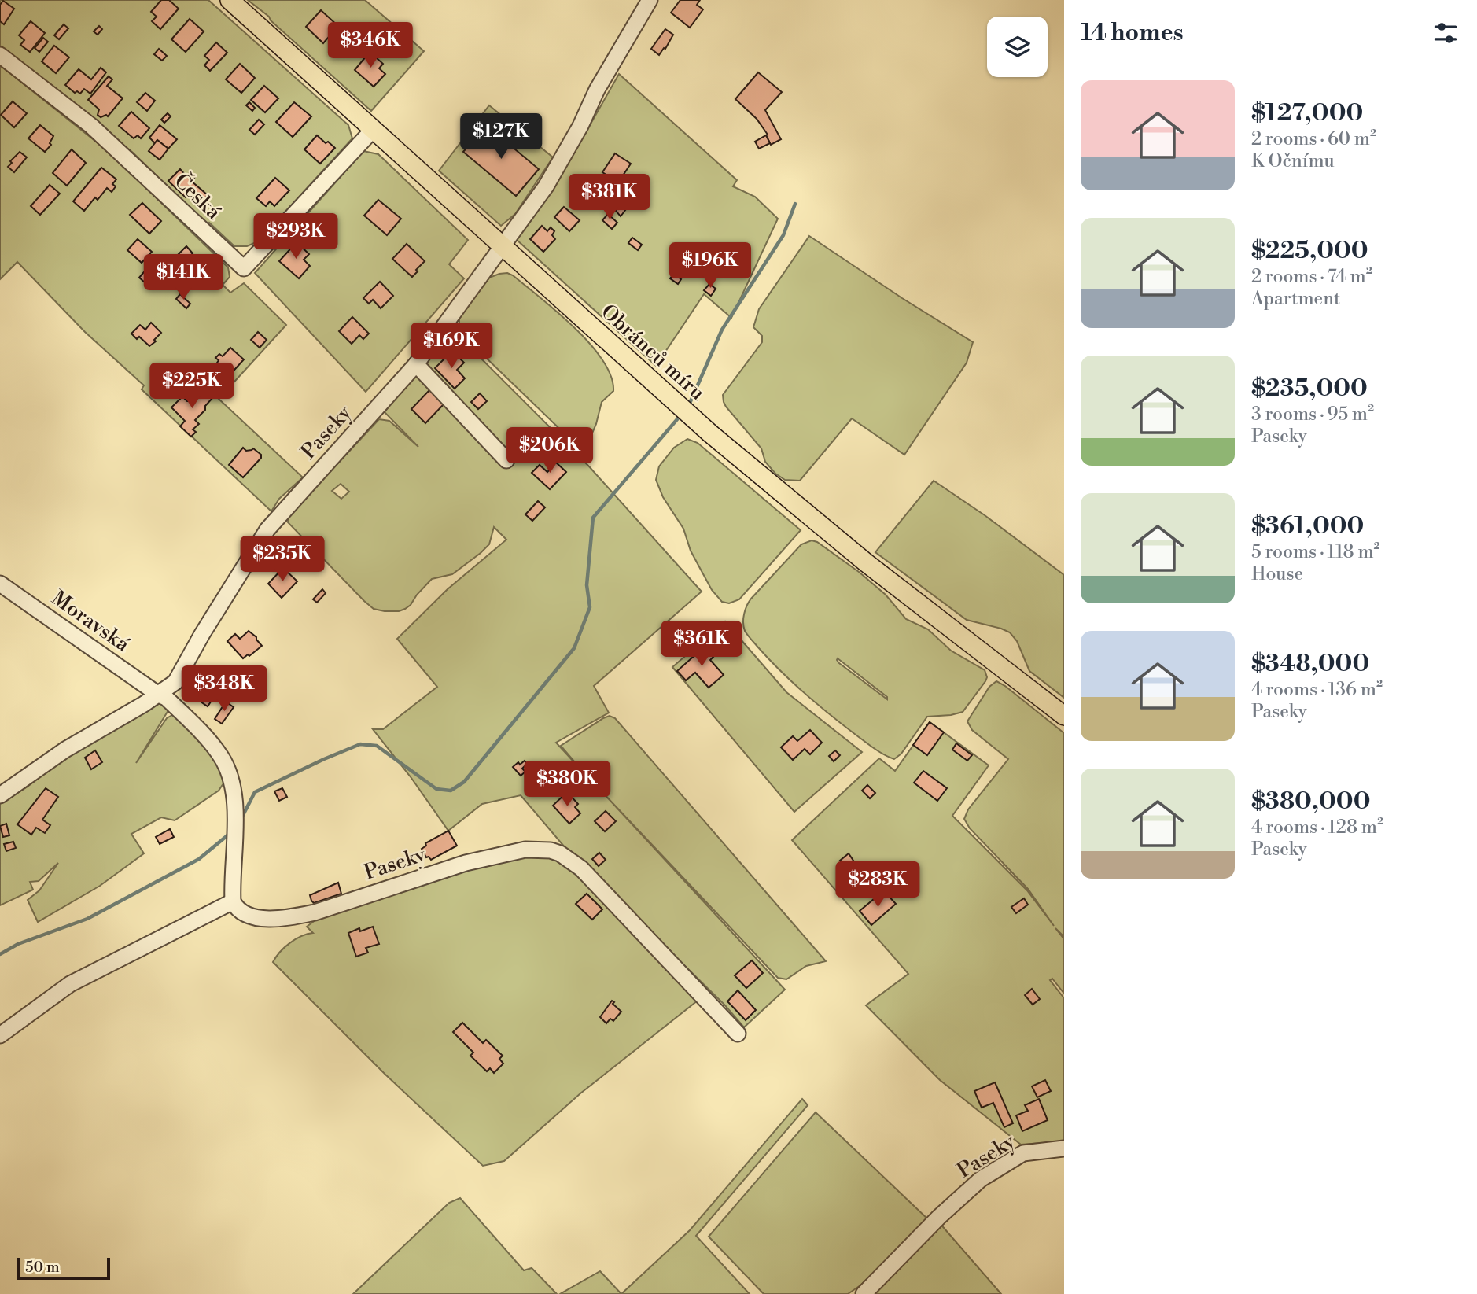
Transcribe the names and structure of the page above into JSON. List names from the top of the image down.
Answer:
{
  "streets": {
    "main road": ["Obránců míru"],
    "street": ["Česká", "Paseky", "Moravská"]
  },
  "crossings": [
    ["Česká", "Obránců míru"],
    ["Obránců míru", "Paseky"],
    ["Paseky", "Moravská"]
  ],
  "scale_bar": "50 m",
  "page": {
    "heading": "14 homes",
    "price": [
      "$346K",
      "$127K",
      "$381K",
      "$293K",
      "$196K",
      "$141K",
      "$169K",
      "$225K",
      "$206K",
      "$235K",
      "$361K",
      "$348K",
      "$380K",
      "$283K"
    ],
    "list": [
      {
        "name": "$127,000",
        "note": "2 rooms · 60 m² · K Očnímu"
      },
      {
        "name": "$225,000",
        "note": "2 rooms · 74 m² · Apartment"
      },
      {
        "name": "$235,000",
        "note": "3 rooms · 95 m² · Paseky"
      },
      {
        "name": "$361,000",
        "note": "5 rooms · 118 m² · House"
      },
      {
        "name": "$348,000",
        "note": "4 rooms · 136 m² · Paseky"
      },
      {
        "name": "$380,000",
        "note": "4 rooms · 128 m² · Paseky"
      }
    ],
    "scale": "50 m"
  }
}
